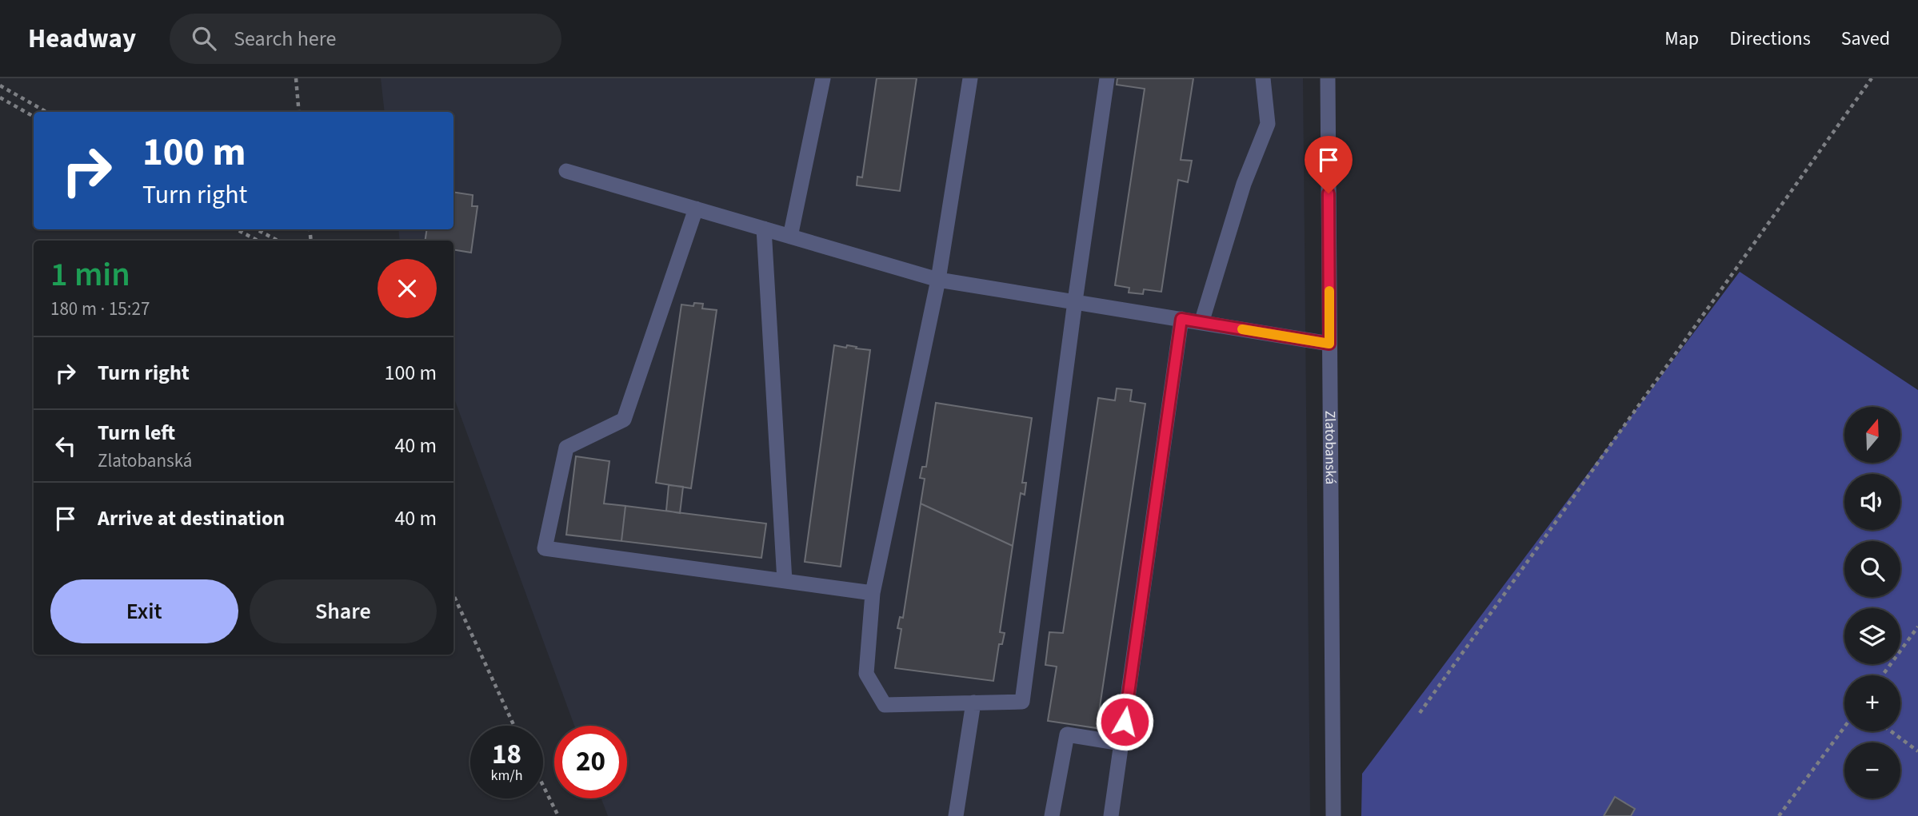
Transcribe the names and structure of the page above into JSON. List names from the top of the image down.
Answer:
{
  "streets": {
    "street": ["Zlatobanská"]
  },
  "north": "top",
  "page": {
    "header": "Headway",
    "search": "Search here",
    "nav": ["Map", "Directions", "Saved"],
    "turn": ["100 m", "Turn right"],
    "heading": ["1 min", "180 m · 15:27"],
    "list": [
      {
        "name": "Turn right",
        "value": "100 m"
      },
      {
        "name": "Turn left",
        "note": "Zlatobanská",
        "value": "40 m"
      },
      {
        "name": "Arrive at destination",
        "value": "40 m"
      }
    ],
    "map_buttons": ["+", "−"],
    "buttons": ["Exit", "Share"],
    "speed": "18 km/h",
    "limit": "20"
  }
}
